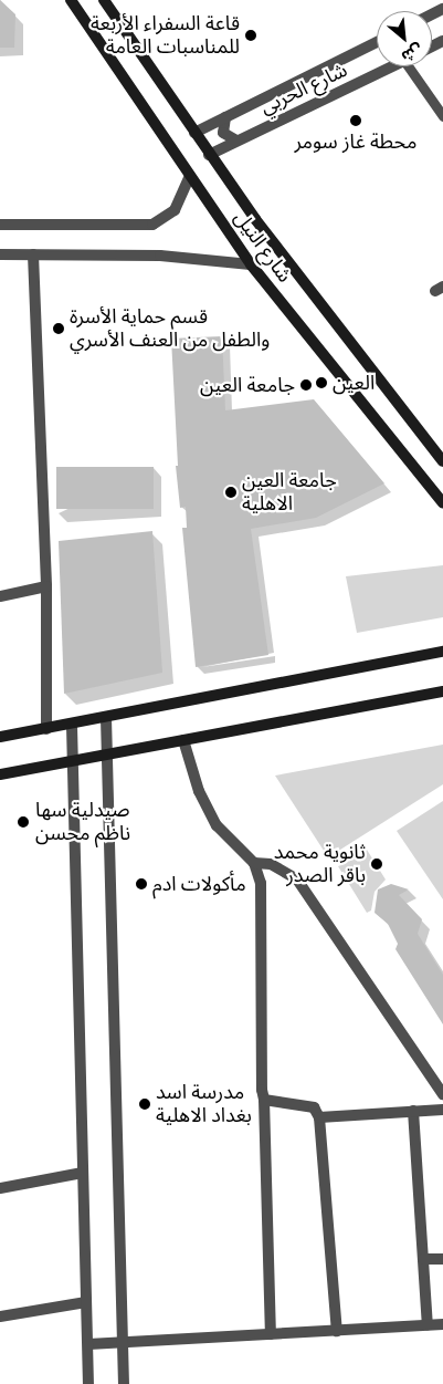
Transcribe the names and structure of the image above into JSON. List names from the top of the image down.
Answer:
{
  "streets": {
    "main road": ["شارع النيل"],
    "street": ["شارع الحربي"]
  },
  "places": [
    "قاعة السفراء الأربعة للمناسبات العامة",
    "محطة غاز سومر",
    "قسم حماية الأسرة والطفل من العنف الأسري",
    "العين",
    "جامعة العين",
    "جامعة العين الاهلية",
    "صيدلية سها ناظم محسن",
    "ثانوية محمد باقر الصدر",
    "مأكولات ادم",
    "مدرسة اسد بغداد الاهلية"
  ],
  "north": "bottom right"
}
